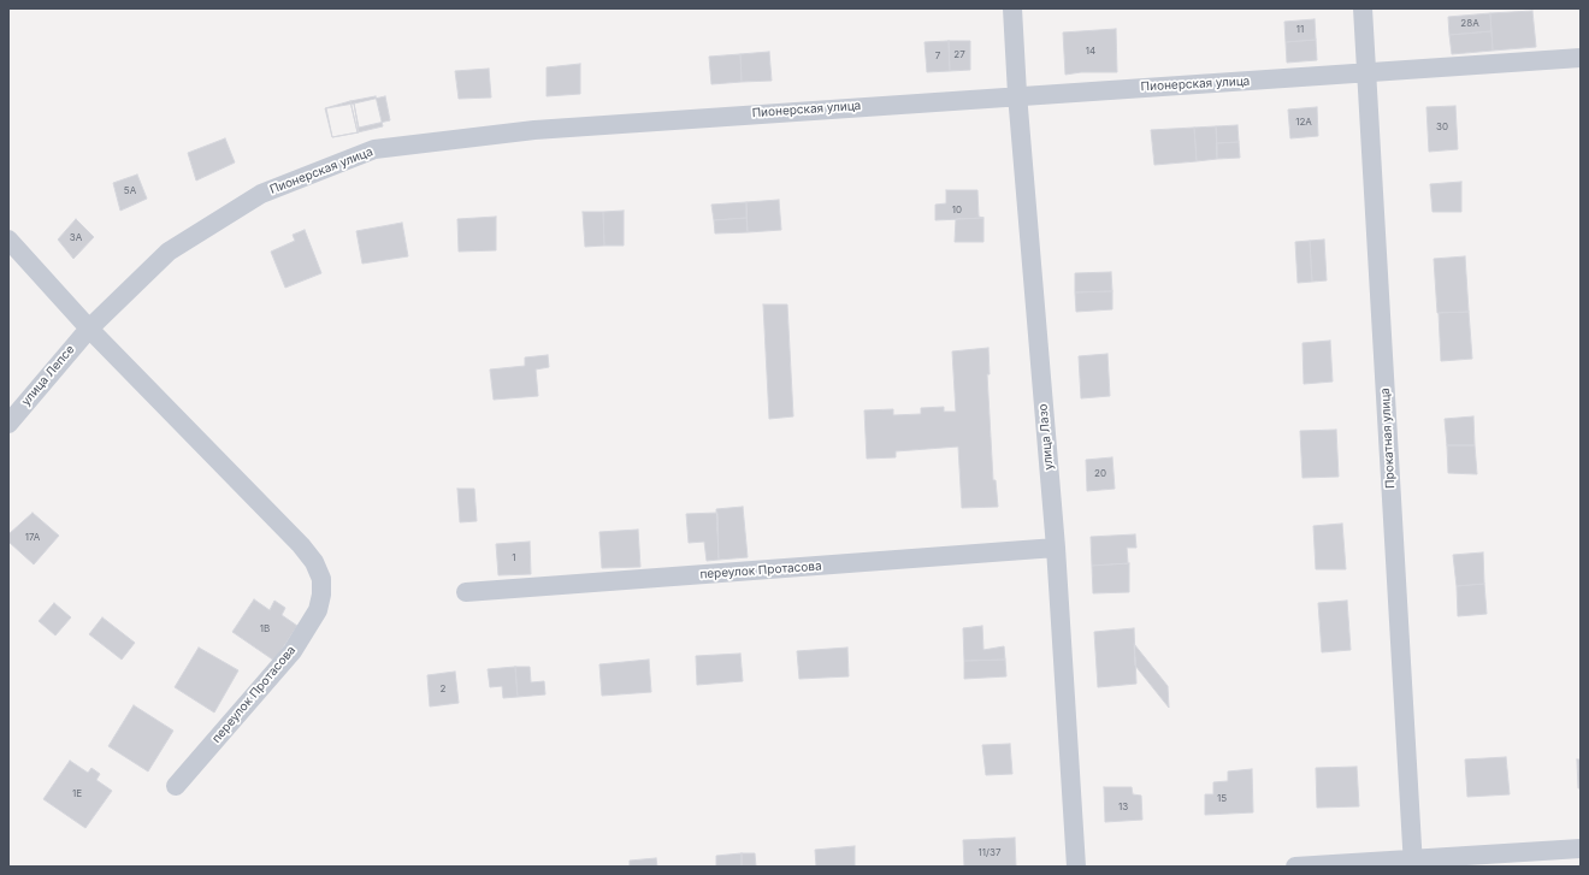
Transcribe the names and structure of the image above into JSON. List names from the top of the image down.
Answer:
{
  "streets": {
    "street": [
      "Пионерская улица",
      "улица Лепсе",
      "улица Лазо",
      "Прокатная улица",
      "переулок Протасова"
    ]
  },
  "crossings": [
    ["Пионерская улица", "улица Лепсе"],
    ["Пионерская улица", "улица Лазо"],
    ["Пионерская улица", "Прокатная улица"],
    ["Пионерская улица", "переулок Протасова"],
    ["улица Лепсе", "переулок Протасова"],
    ["улица Лазо", "переулок Протасова"]
  ],
  "house_numbers": [
    "28А",
    "11",
    "14",
    "27",
    "7",
    "12А",
    "30",
    "5А",
    "10",
    "3А",
    "20",
    "17А",
    "1",
    "1В",
    "2",
    "1Е",
    "15",
    "13",
    "11/37"
  ]
}
